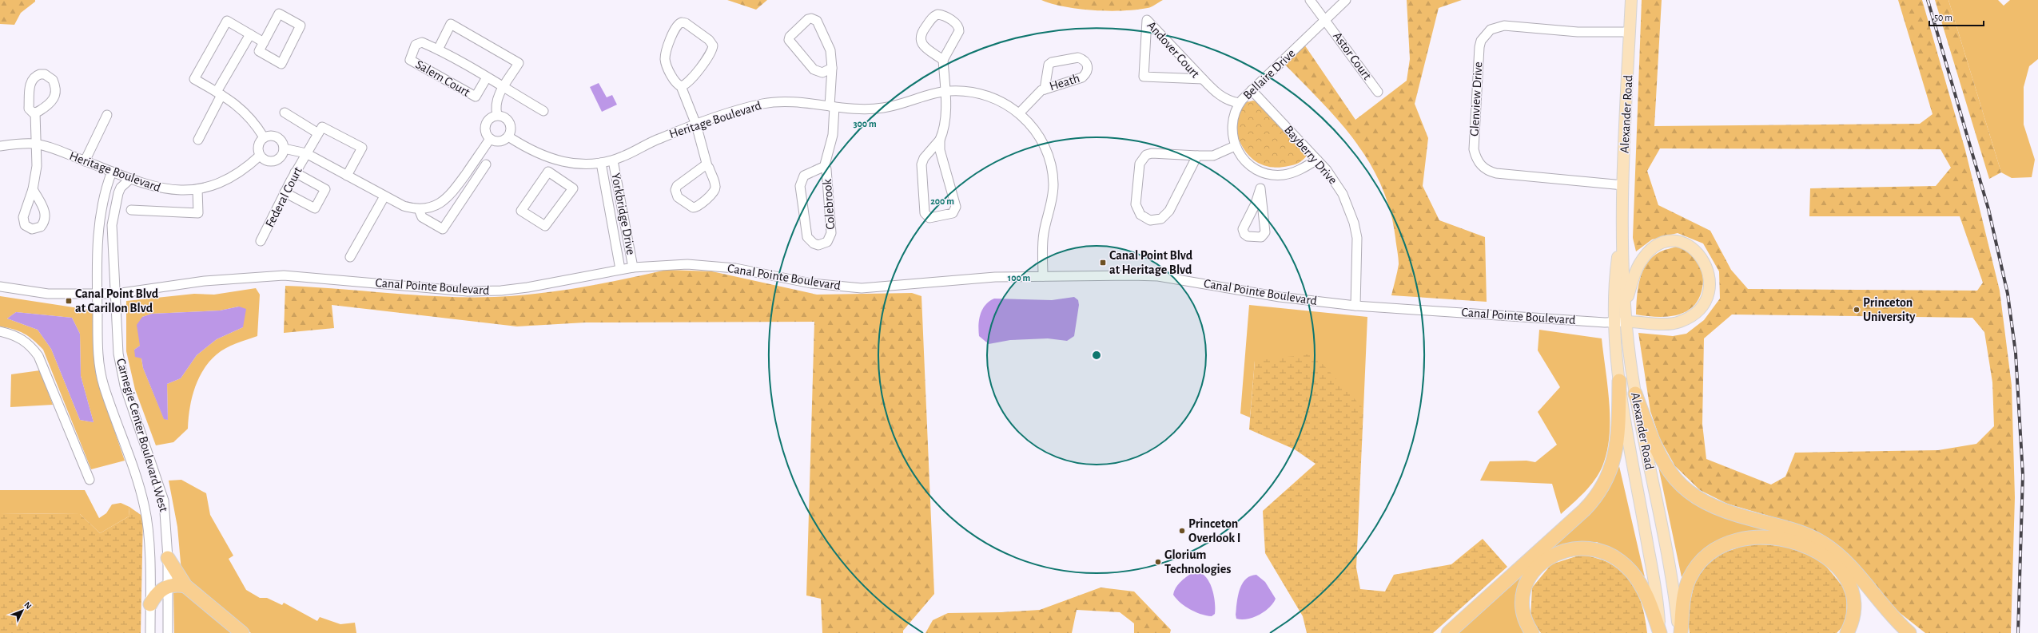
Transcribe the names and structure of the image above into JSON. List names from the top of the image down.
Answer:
{
  "streets": {
    "main road": ["Alexander Road"],
    "street": [
      "Andover Court",
      "Astor Court",
      "Bellaire Drive",
      "Salem Court",
      "Heath",
      "Glenview Drive",
      "Heritage Boulevard",
      "Bayberry Drive",
      "Federal Court",
      "Colebrook",
      "Yorkbridge Drive",
      "Canal Pointe Boulevard",
      "Carnegie Center Boulevard West"
    ]
  },
  "crossings": [
    ["Astor Court", "Bellaire Drive"],
    ["Bellaire Drive", "Bayberry Drive"],
    ["Salem Court", "Heritage Boulevard"],
    ["Heath", "Heritage Boulevard"],
    ["Glenview Drive", "Alexander Road"],
    ["Alexander Road", "Canal Pointe Boulevard"],
    ["Heritage Boulevard", "Yorkbridge Drive"],
    ["Heritage Boulevard", "Canal Pointe Boulevard"],
    ["Heritage Boulevard", "Carnegie Center Boulevard West"],
    ["Bayberry Drive", "Canal Pointe Boulevard"],
    ["Yorkbridge Drive", "Canal Pointe Boulevard"],
    ["Canal Pointe Boulevard", "Carnegie Center Boulevard West"]
  ],
  "places": {
    "transit": ["Canal Point Blvd at Heritage Blvd", "Canal Point Blvd at Carillon Blvd"],
    "other": ["Princeton University", "Princeton Overlook I", "Glorium Technologies"]
  },
  "scale_bar": "50 m",
  "north": "top right",
  "rings": ["300 m", "200 m", "100 m"]
}
